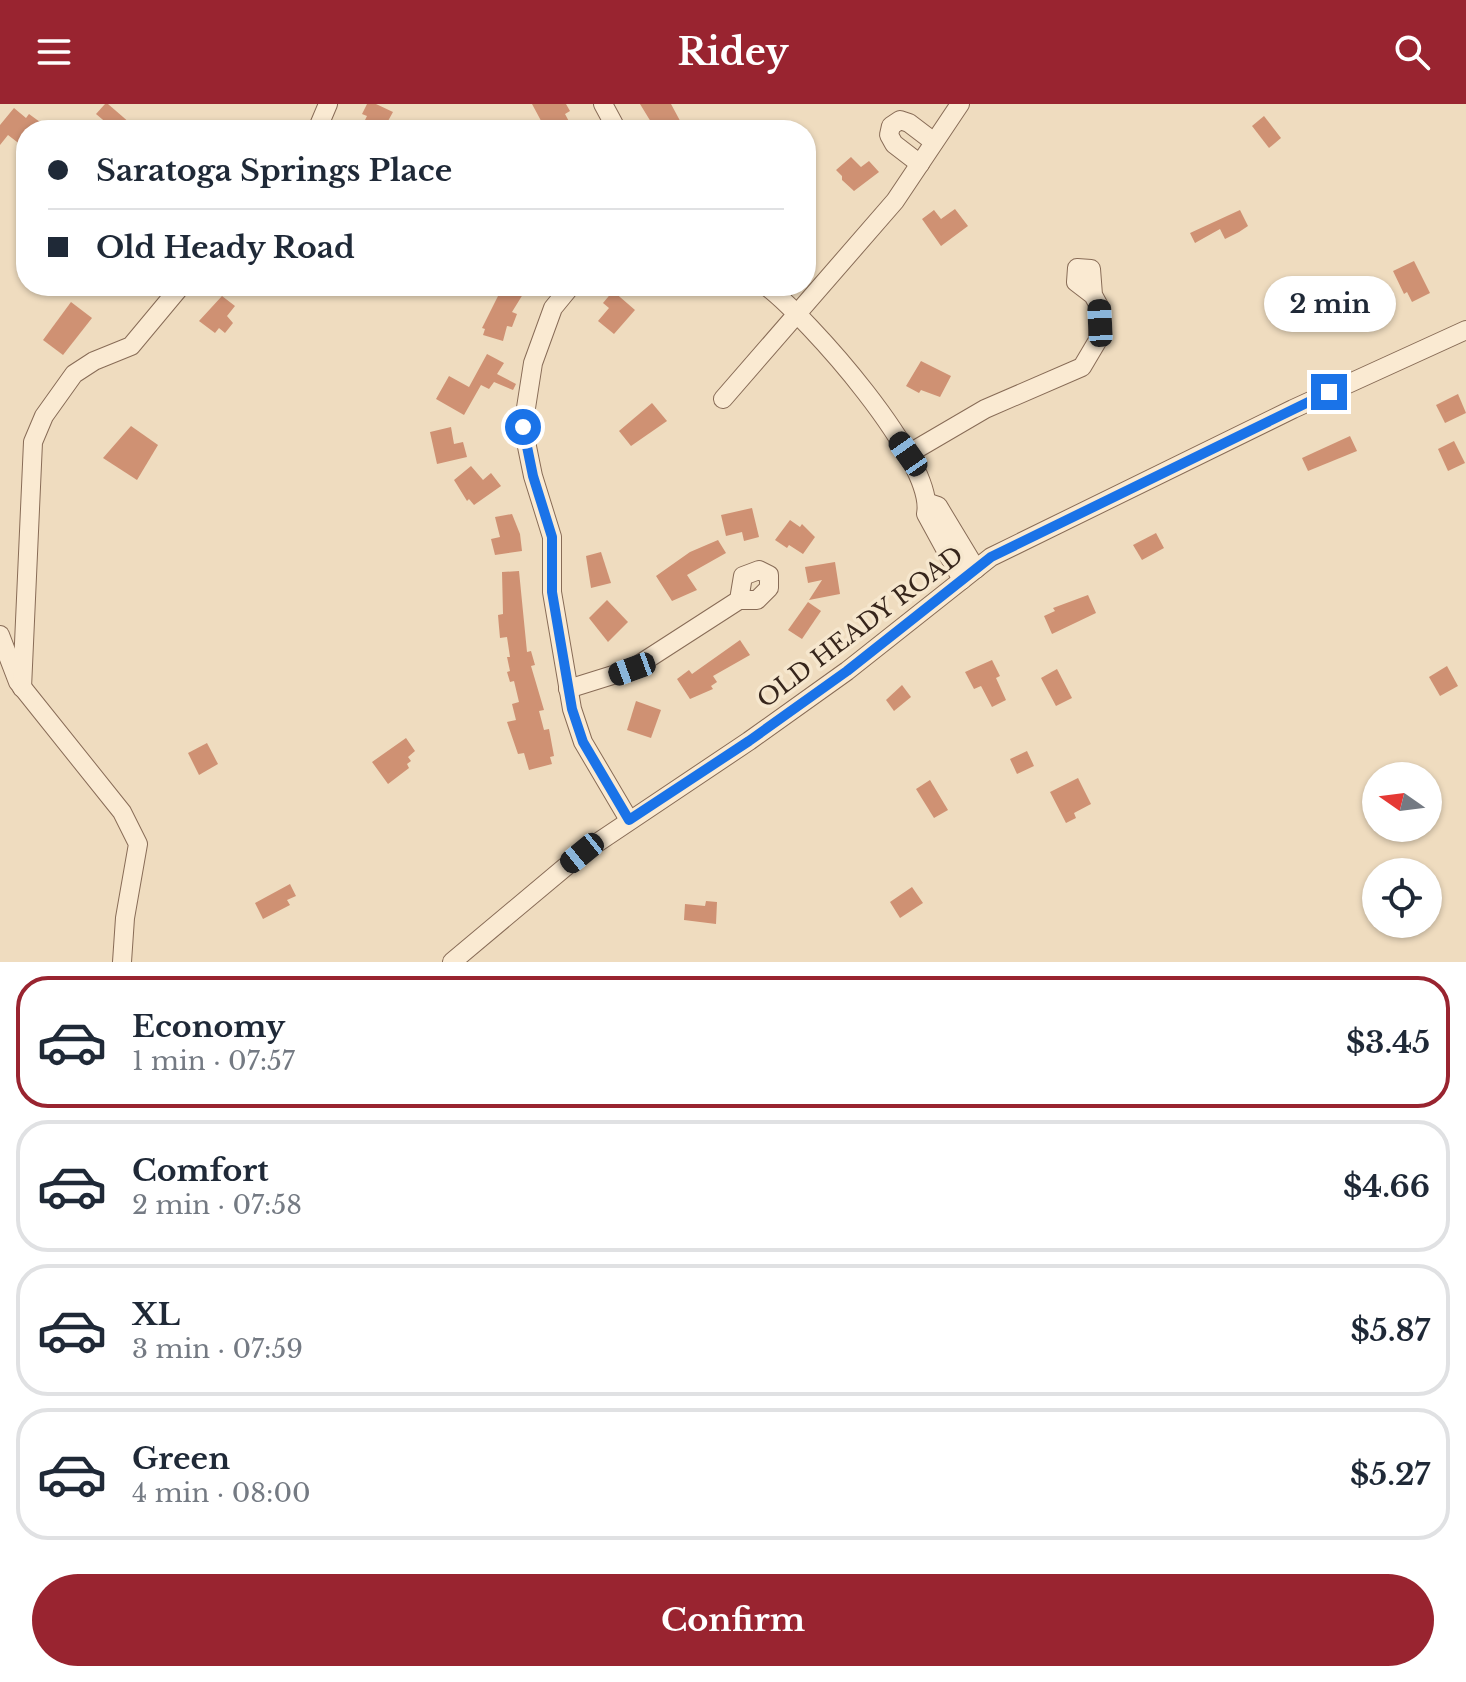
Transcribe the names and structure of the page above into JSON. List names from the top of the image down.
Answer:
{
  "streets": {
    "street": ["OLD HEADY ROAD"]
  },
  "north": "left",
  "page": {
    "header": "Ridey",
    "banner": ["Saratoga Springs Place", "Old Heady Road"],
    "bubble": "2 min",
    "list": [
      {
        "name": "Economy",
        "note": "1 min · 07:57",
        "value": "$3.45"
      },
      {
        "name": "Comfort",
        "note": "2 min · 07:58",
        "value": "$4.66"
      },
      {
        "name": "XL",
        "note": "3 min · 07:59",
        "value": "$5.87"
      },
      {
        "name": "Green",
        "note": "4 min · 08:00",
        "value": "$5.27"
      }
    ],
    "buttons": "Confirm"
  }
}
